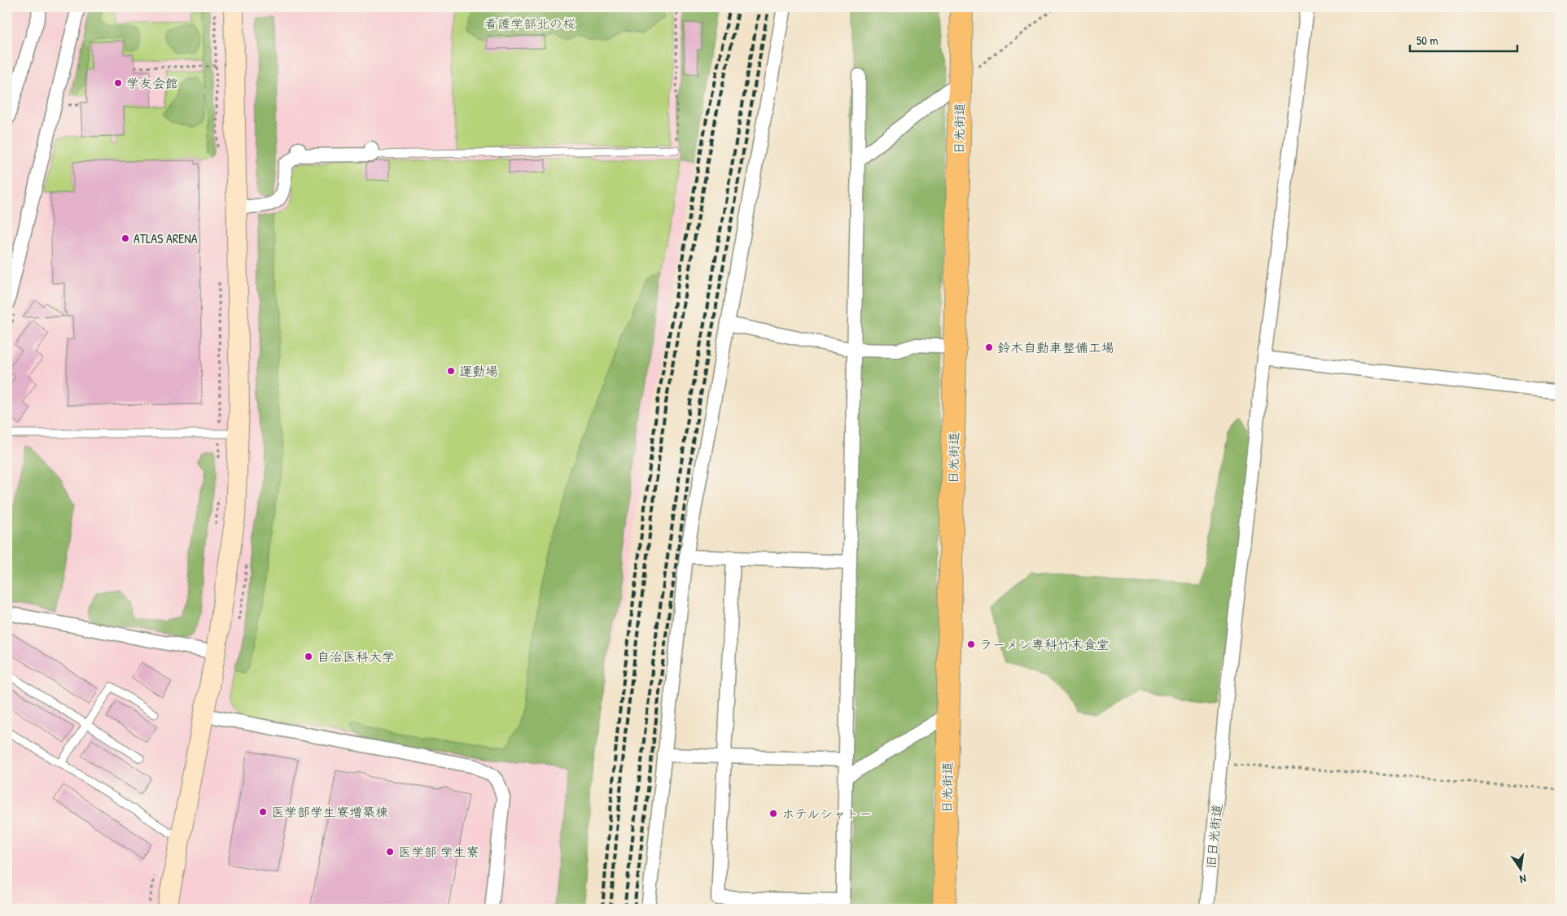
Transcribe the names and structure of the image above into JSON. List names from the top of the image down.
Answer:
{
  "streets": {
    "highway": ["日光街道"],
    "street": ["旧日光街道"]
  },
  "parks": ["看護学部北の桜"],
  "places": [
    "学友会館",
    "ATLAS ARENA",
    "鈴木自動車整備工場",
    "運動場",
    "ラーメン専科竹末食堂",
    "自治医科大学",
    "医学部学生寮増築棟",
    "ホテルシャトー",
    "医学部 学生寮"
  ],
  "scale_bar": "50 m",
  "north": "bottom"
}
